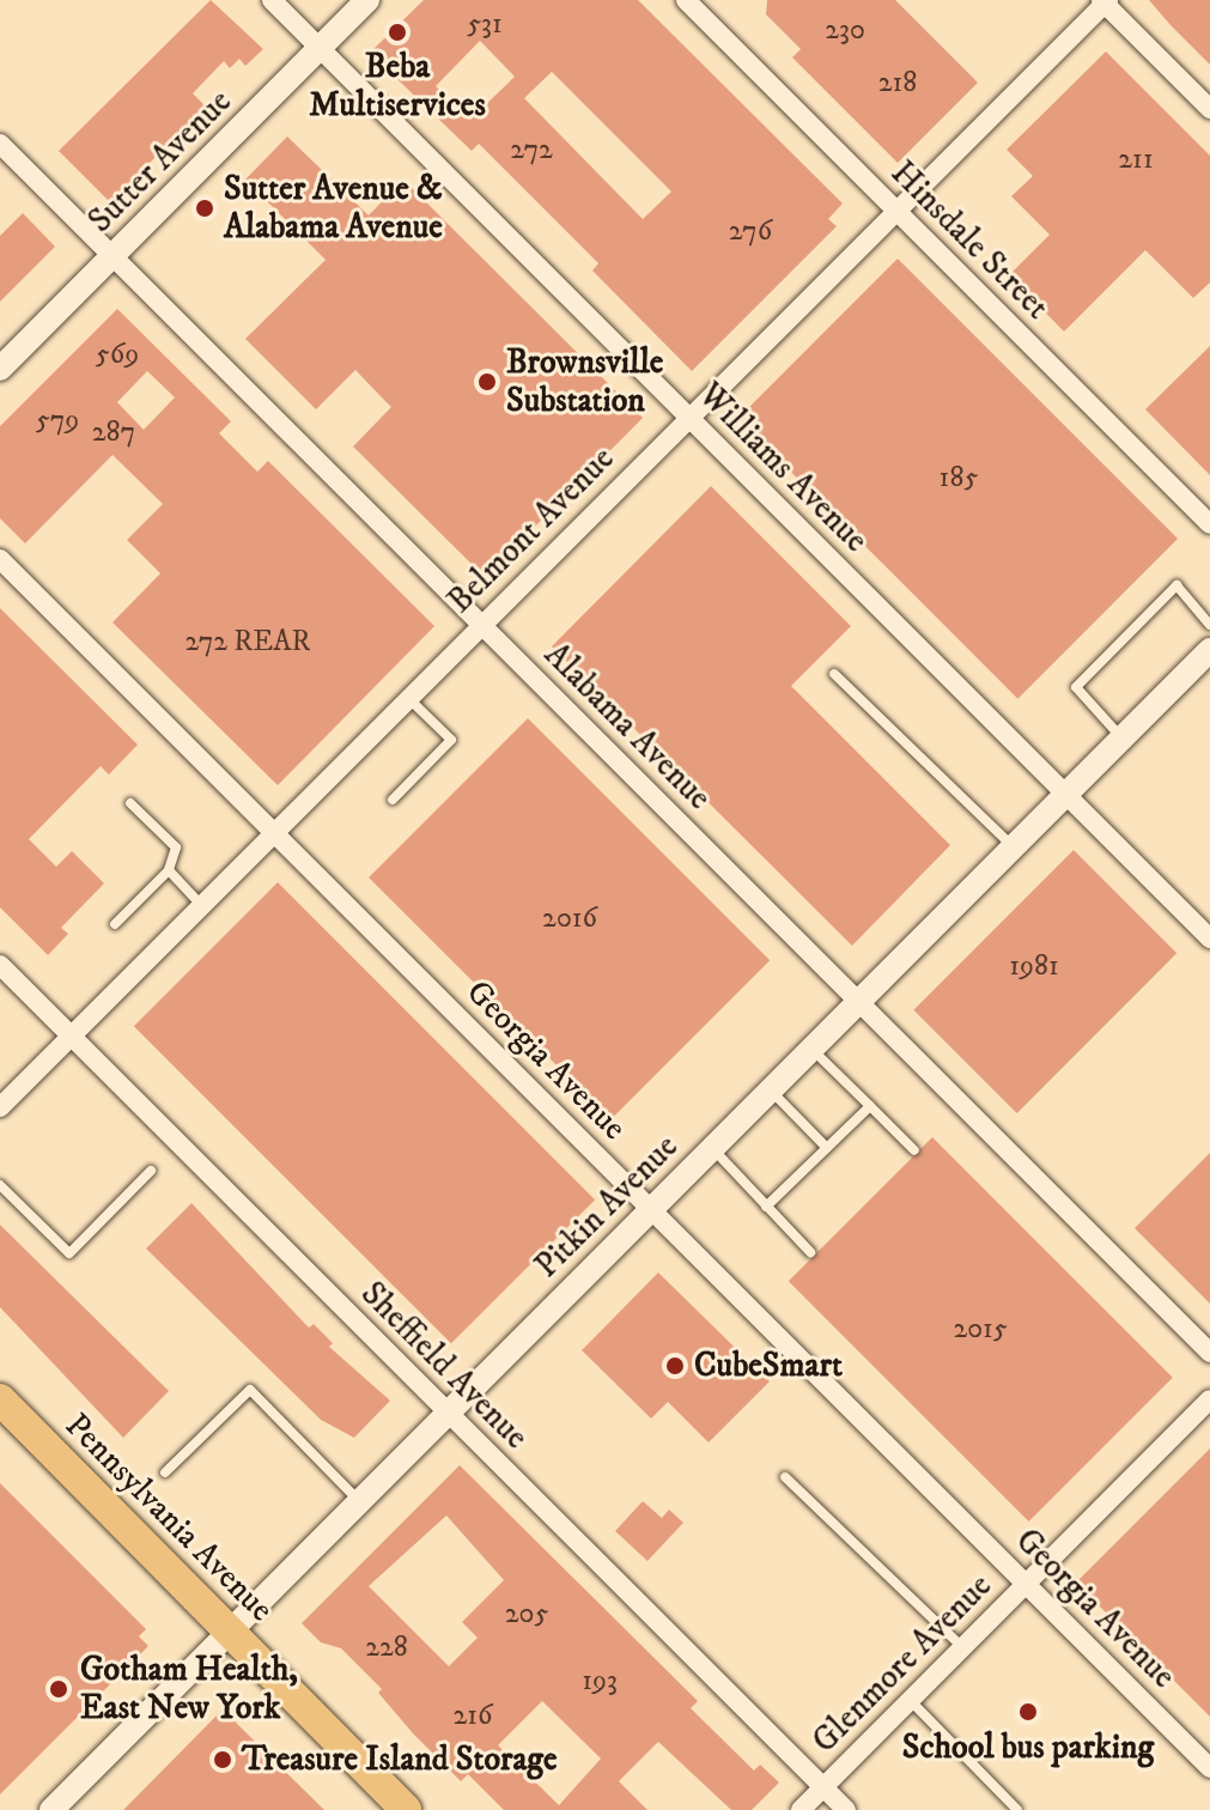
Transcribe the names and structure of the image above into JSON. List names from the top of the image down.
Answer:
{
  "streets": {
    "main road": ["Pennsylvania Avenue"],
    "street": [
      "Sutter Avenue",
      "Hinsdale Street",
      "Williams Avenue",
      "Belmont Avenue",
      "Alabama Avenue",
      "Georgia Avenue",
      "Pitkin Avenue",
      "Sheffield Avenue",
      "Glenmore Avenue"
    ]
  },
  "crossings": [
    ["Sutter Avenue", "Williams Avenue"],
    ["Sutter Avenue", "Alabama Avenue"],
    ["Hinsdale Street", "Belmont Avenue"],
    ["Williams Avenue", "Belmont Avenue"],
    ["Williams Avenue", "Pitkin Avenue"],
    ["Belmont Avenue", "Alabama Avenue"],
    ["Belmont Avenue", "Georgia Avenue"],
    ["Belmont Avenue", "Sheffield Avenue"],
    ["Alabama Avenue", "Pitkin Avenue"],
    ["Georgia Avenue", "Pitkin Avenue"],
    ["Georgia Avenue", "Glenmore Avenue"],
    ["Pitkin Avenue", "Sheffield Avenue"],
    ["Pitkin Avenue", "Pennsylvania Avenue"],
    ["Sheffield Avenue", "Glenmore Avenue"]
  ],
  "places": [
    "Beba Multiservices",
    "Sutter Avenue & Alabama Avenue",
    "Brownsville Substation",
    "CubeSmart",
    "Gotham Health, East New York",
    "School bus parking",
    "Treasure Island Storage"
  ],
  "house_numbers": [
    "531",
    "230",
    "218",
    "272",
    "211",
    "276",
    "569",
    "579",
    "287",
    "185",
    "272 REAR",
    "2016",
    "1981",
    "2015",
    "205",
    "228",
    "193",
    "216"
  ]
}
